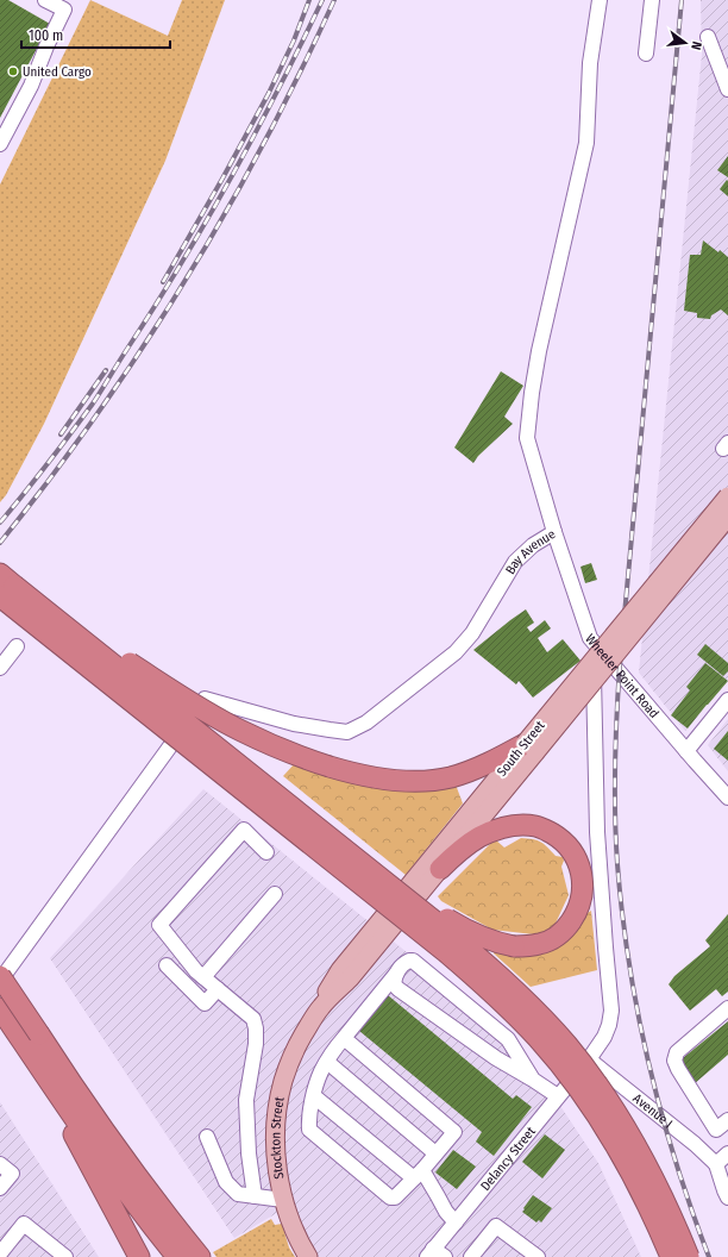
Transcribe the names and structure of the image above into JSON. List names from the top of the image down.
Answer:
{
  "streets": {
    "main road": ["South Street", "Stockton Street"],
    "street": [
      "Bay Avenue",
      "Wheeler Point Road",
      "Avenue I",
      "Delancy Street"
    ]
  },
  "crossings": [
    ["Bay Avenue", "Wheeler Point Road"],
    ["Wheeler Point Road", "Delancy Street"],
    ["South Street", "Stockton Street"],
    ["Avenue I", "Delancy Street"]
  ],
  "places": ["United Cargo"],
  "scale_bar": "100 m",
  "north": "right"
}
